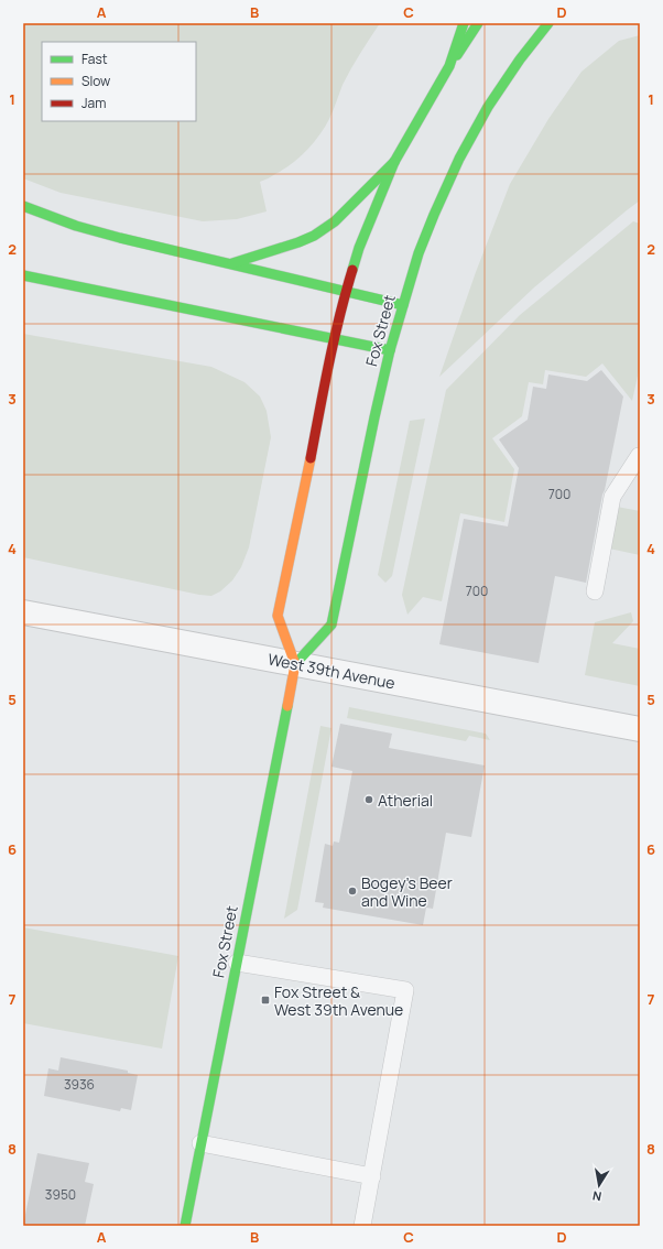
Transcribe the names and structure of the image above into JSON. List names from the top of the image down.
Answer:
{
  "streets": {
    "main road": ["Fox Street"],
    "street": ["West 39th Avenue"]
  },
  "crossings": [
    ["Fox Street", "West 39th Avenue"]
  ],
  "places": {
    "other": ["Atherial", "Bogey's Beer and Wine"],
    "transit": ["Fox Street & West 39th Avenue"]
  },
  "house_numbers": [
    "700",
    "700",
    "3936",
    "3950"
  ],
  "legend": ["Fast", "Slow", "Jam"],
  "north": "bottom",
  "grid": {
    "columns": [
      "A",
      "B",
      "C",
      "D"
    ],
    "rows": [
      "1",
      "2",
      "3",
      "4",
      "5",
      "6",
      "7",
      "8"
    ]
  }
}
